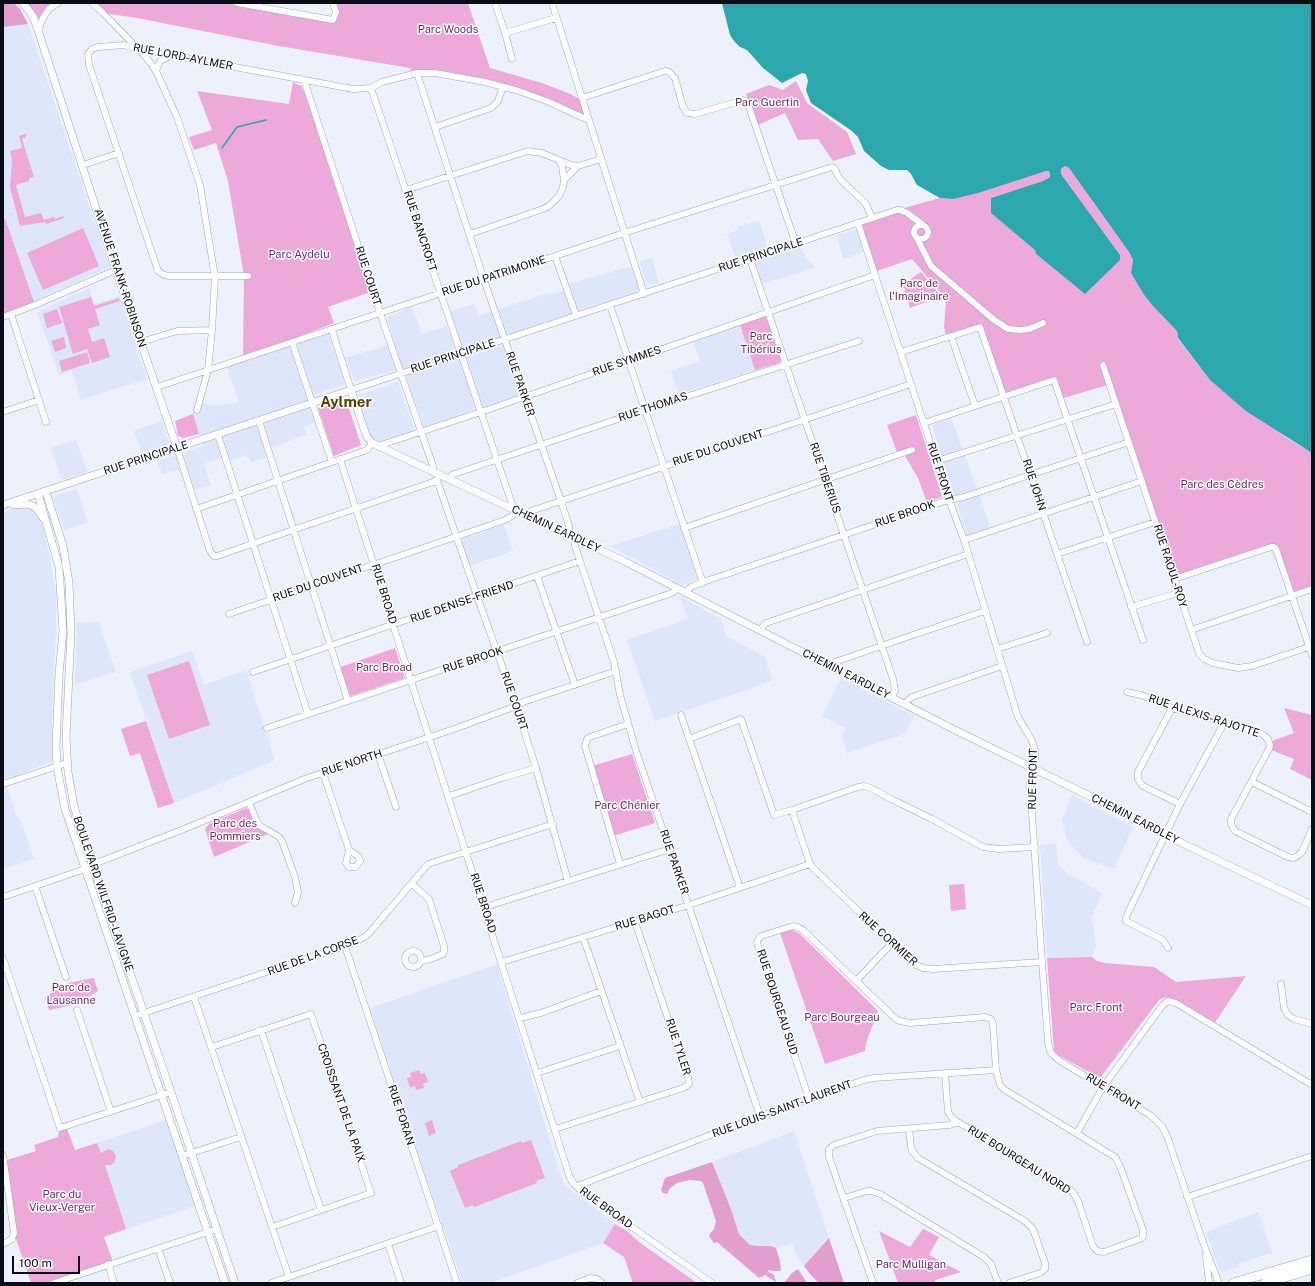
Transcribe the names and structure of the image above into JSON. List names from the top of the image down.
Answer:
{
  "streets": {
    "main road": [
      "RUE PRINCIPALE",
      "AVENUE FRANK-ROBINSON",
      "CHEMIN EARDLEY",
      "BOULEVARD WILFRID-LAVIGNE"
    ],
    "street": [
      "RUE LORD-AYLMER",
      "RUE BANCROFT",
      "RUE COURT",
      "RUE DU PATRIMOINE",
      "RUE SYMMES",
      "RUE PARKER",
      "RUE THOMAS",
      "RUE DU COUVENT",
      "RUE FRONT",
      "RUE TIBERIUS",
      "RUE JOHN",
      "RUE BROOK",
      "RUE RAOUL-ROY",
      "RUE BROAD",
      "RUE DENISE-FRIEND",
      "RUE ALEXIS-RAJOTTE",
      "RUE NORTH",
      "RUE BAGOT",
      "RUE CORMIER",
      "RUE DE LA CORSE",
      "RUE BOURGEAU SUD",
      "RUE TYLER",
      "CROISSANT DE LA PAIX",
      "RUE LOUIS-SAINT-LAURENT",
      "RUE FORAN",
      "RUE BOURGEAU NORD"
    ]
  },
  "crossings": [
    ["RUE LORD-AYLMER", "RUE BANCROFT"],
    ["RUE LORD-AYLMER", "RUE COURT"],
    ["RUE LORD-AYLMER", "RUE PARKER"],
    ["RUE BANCROFT", "RUE PRINCIPALE"],
    ["RUE BANCROFT", "RUE DU PATRIMOINE"],
    ["RUE BANCROFT", "RUE SYMMES"],
    ["RUE BANCROFT", "RUE THOMAS"],
    ["RUE BANCROFT", "RUE DU COUVENT"],
    ["RUE BANCROFT", "CHEMIN EARDLEY"],
    ["RUE PRINCIPALE", "RUE COURT"],
    ["RUE PRINCIPALE", "RUE DU PATRIMOINE"],
    ["RUE PRINCIPALE", "AVENUE FRANK-ROBINSON"],
    ["RUE PRINCIPALE", "RUE PARKER"],
    ["RUE PRINCIPALE", "RUE FRONT"],
    ["RUE PRINCIPALE", "RUE TIBERIUS"],
    ["RUE PRINCIPALE", "BOULEVARD WILFRID-LAVIGNE"],
    ["RUE COURT", "RUE DU PATRIMOINE"],
    ["RUE COURT", "RUE SYMMES"],
    ["RUE COURT", "RUE DU COUVENT"],
    ["RUE COURT", "RUE BROOK"],
    ["RUE COURT", "CHEMIN EARDLEY"],
    ["RUE COURT", "RUE DENISE-FRIEND"],
    ["RUE COURT", "RUE NORTH"],
    ["RUE COURT", "RUE DE LA CORSE"],
    ["RUE DU PATRIMOINE", "AVENUE FRANK-ROBINSON"],
    ["RUE DU PATRIMOINE", "RUE PARKER"],
    ["AVENUE FRANK-ROBINSON", "RUE SYMMES"],
    ["RUE SYMMES", "RUE PARKER"],
    ["RUE SYMMES", "RUE FRONT"],
    ["RUE SYMMES", "RUE TIBERIUS"],
    ["RUE SYMMES", "CHEMIN EARDLEY"],
    ["RUE SYMMES", "RUE BROAD"],
    ["RUE PARKER", "RUE THOMAS"],
    ["RUE PARKER", "RUE DU COUVENT"],
    ["RUE PARKER", "RUE BROOK"],
    ["RUE PARKER", "CHEMIN EARDLEY"],
    ["RUE PARKER", "RUE DENISE-FRIEND"],
    ["RUE PARKER", "RUE NORTH"],
    ["RUE PARKER", "RUE BAGOT"],
    ["RUE PARKER", "RUE LOUIS-SAINT-LAURENT"],
    ["RUE THOMAS", "RUE TIBERIUS"],
    ["RUE THOMAS", "CHEMIN EARDLEY"],
    ["RUE DU COUVENT", "RUE FRONT"],
    ["RUE DU COUVENT", "RUE TIBERIUS"],
    ["RUE DU COUVENT", "CHEMIN EARDLEY"],
    ["RUE DU COUVENT", "RUE BROAD"],
    ["RUE FRONT", "RUE BROOK"],
    ["RUE FRONT", "CHEMIN EARDLEY"],
    ["RUE FRONT", "RUE CORMIER"],
    ["RUE TIBERIUS", "RUE BROOK"],
    ["RUE TIBERIUS", "CHEMIN EARDLEY"],
    ["RUE JOHN", "RUE BROOK"],
    ["RUE BROOK", "CHEMIN EARDLEY"],
    ["RUE BROOK", "RUE RAOUL-ROY"],
    ["RUE BROOK", "RUE BROAD"],
    ["RUE BROAD", "RUE DENISE-FRIEND"],
    ["RUE BROAD", "RUE NORTH"],
    ["RUE BROAD", "RUE BAGOT"],
    ["RUE BROAD", "RUE DE LA CORSE"],
    ["RUE BROAD", "RUE TYLER"],
    ["RUE BROAD", "RUE LOUIS-SAINT-LAURENT"],
    ["RUE NORTH", "BOULEVARD WILFRID-LAVIGNE"],
    ["BOULEVARD WILFRID-LAVIGNE", "RUE DE LA CORSE"],
    ["RUE BAGOT", "RUE CORMIER"],
    ["RUE BAGOT", "RUE TYLER"],
    ["RUE DE LA CORSE", "RUE FORAN"],
    ["RUE BOURGEAU SUD", "RUE LOUIS-SAINT-LAURENT"],
    ["RUE BOURGEAU SUD", "RUE BOURGEAU NORD"],
    ["RUE LOUIS-SAINT-LAURENT", "RUE BOURGEAU NORD"]
  ],
  "districts": ["Aylmer"],
  "parks": [
    "Parc Woods",
    "Parc Guertin",
    "Parc Aydelu",
    "Parc de l'Imaginaire",
    "Parc Tibérius",
    "Parc des Cèdres",
    "Parc Broad",
    "Parc Chénier",
    "Parc des Pommiers",
    "Parc de Lausanne",
    "Parc Front",
    "Parc Bourgeau",
    "Parc du Vieux-Verger",
    "Parc Mulligan"
  ],
  "scale_bar": "100 m"
}
